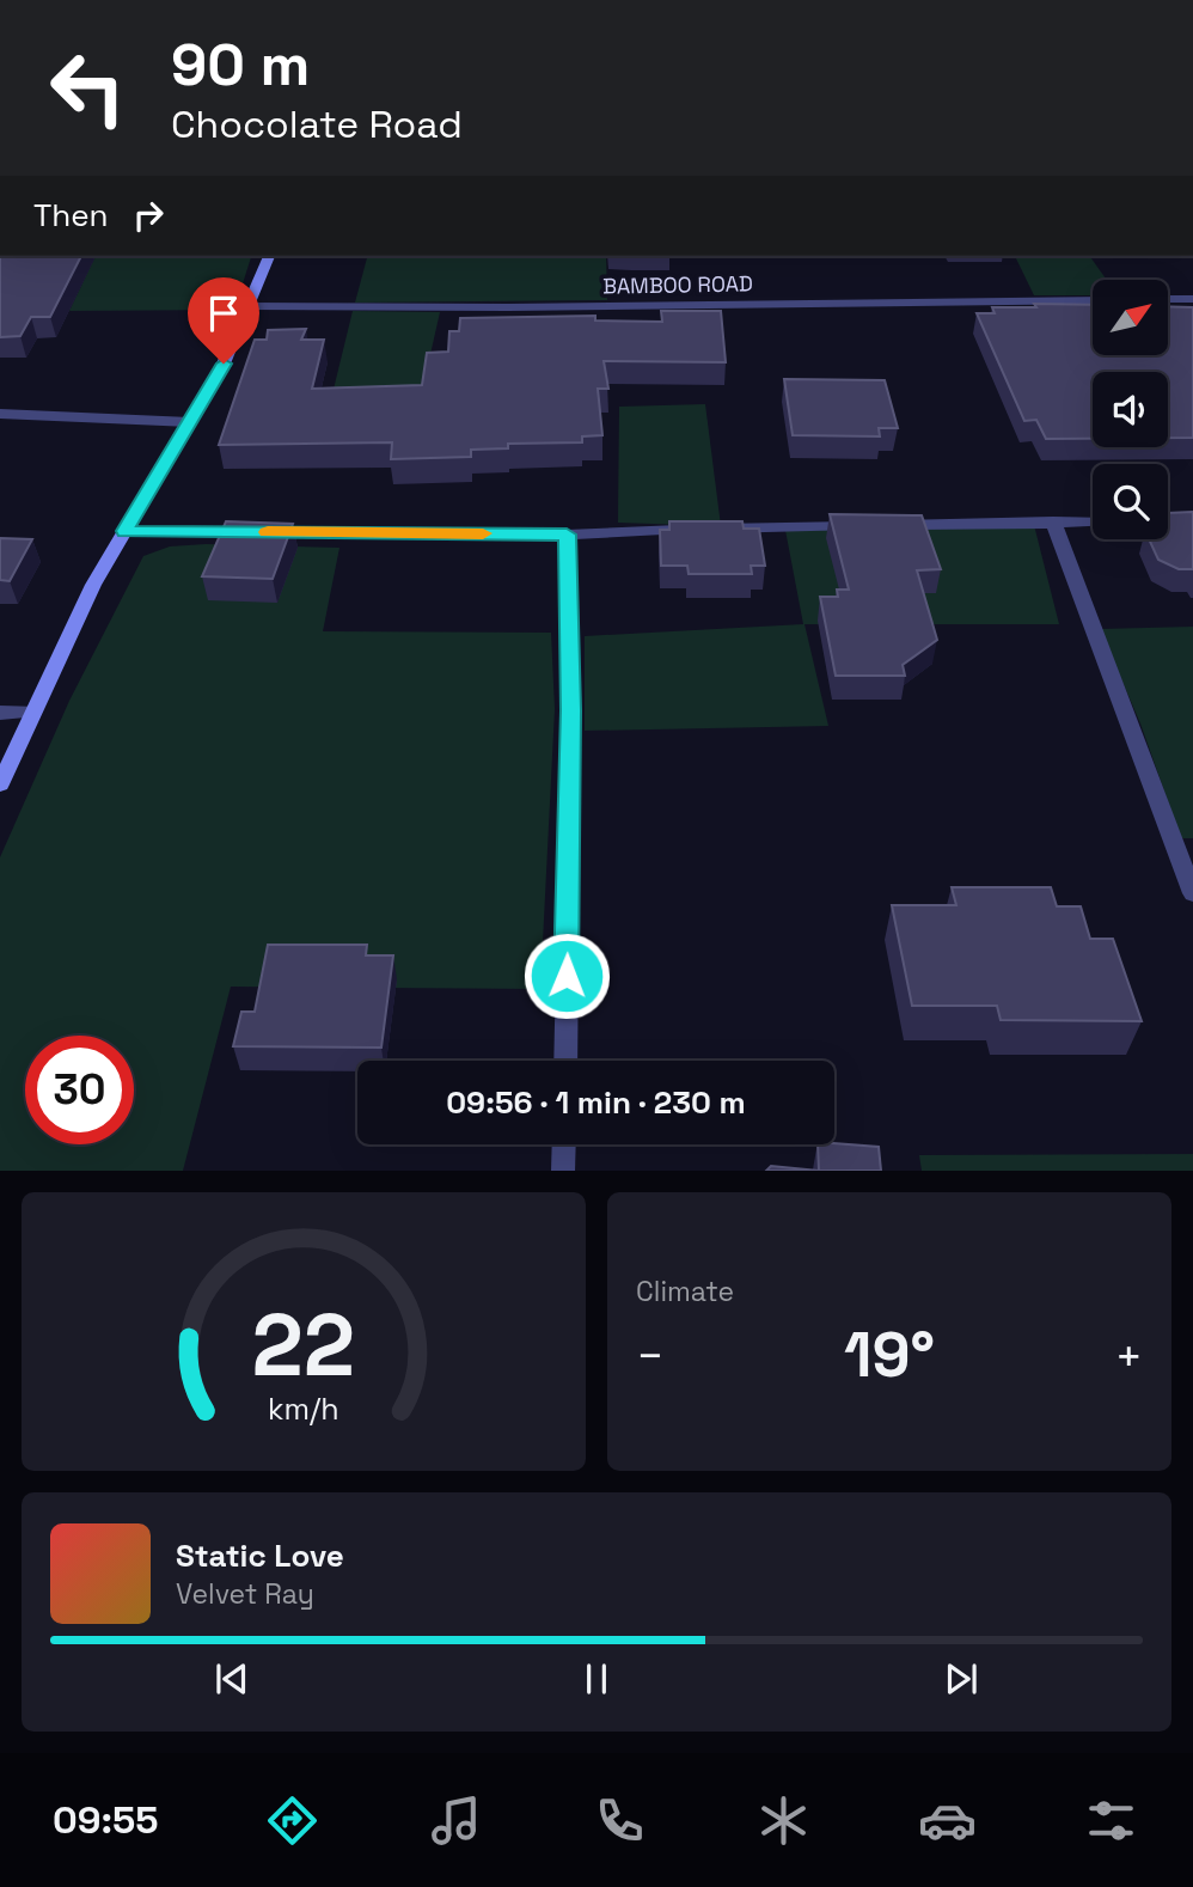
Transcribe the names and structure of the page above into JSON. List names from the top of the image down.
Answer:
{
  "streets": {
    "street": ["BAMBOO ROAD"]
  },
  "north": "top right",
  "page": {
    "turn": ["90 m", "Chocolate Road"],
    "then": "Then",
    "limit": "30",
    "trip": "09:56 · 1 min · 230 m",
    "tile": "Climate",
    "heat": ["−", "19°", "+"],
    "song": ["Static Love", "Velvet Ray"],
    "tabs": "09:55",
    "gauge": ["22", "km/h"]
  }
}
